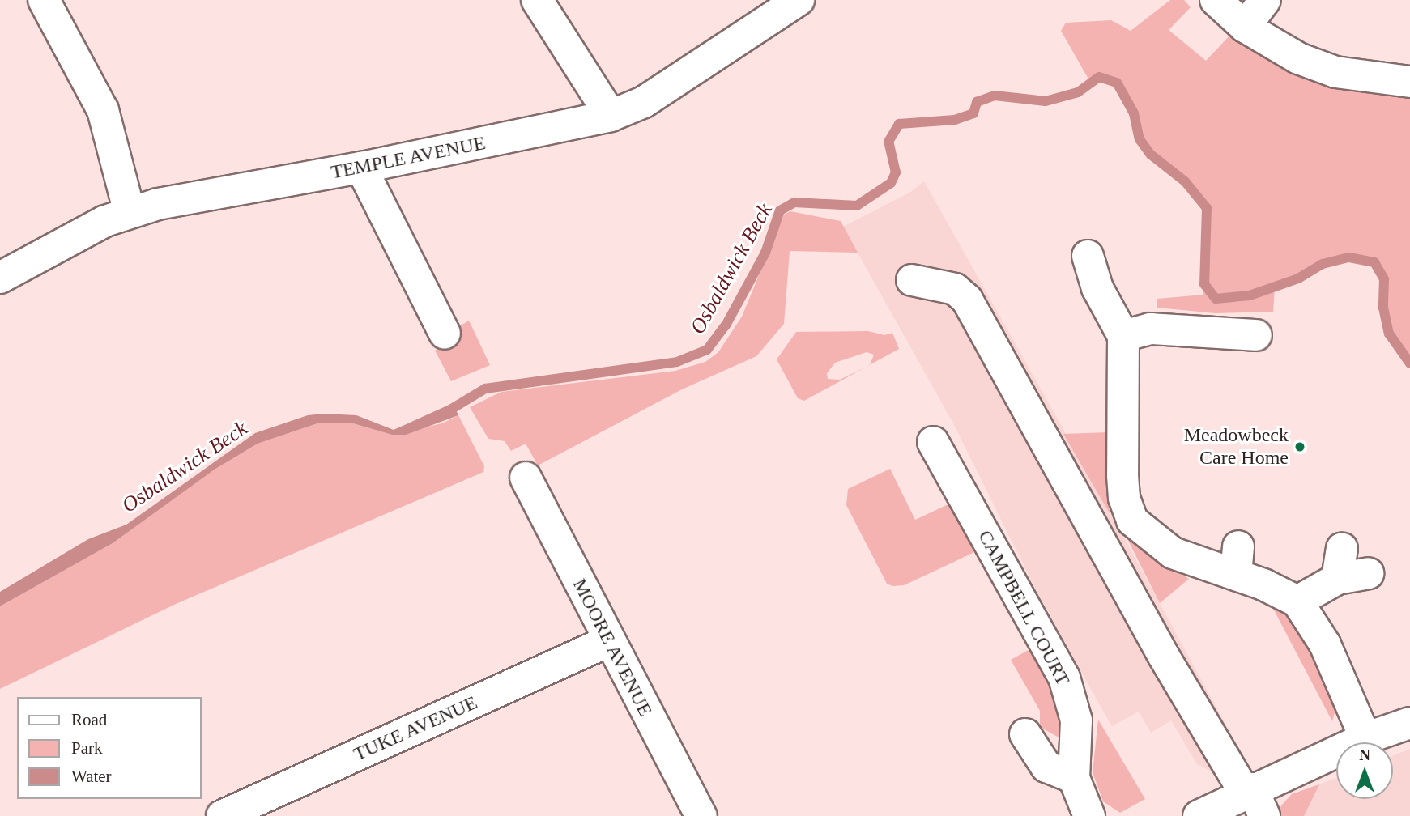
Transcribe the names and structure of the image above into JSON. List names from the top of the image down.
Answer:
{
  "streets": {
    "street": [
      "TEMPLE AVENUE",
      "CAMPBELL COURT",
      "MOORE AVENUE",
      "TUKE AVENUE"
    ]
  },
  "crossings": [
    ["MOORE AVENUE", "TUKE AVENUE"]
  ],
  "water": ["Osbaldwick Beck"],
  "places": ["Meadowbeck Care Home"],
  "legend": ["Road", "Park", "Water"],
  "north": "top"
}
